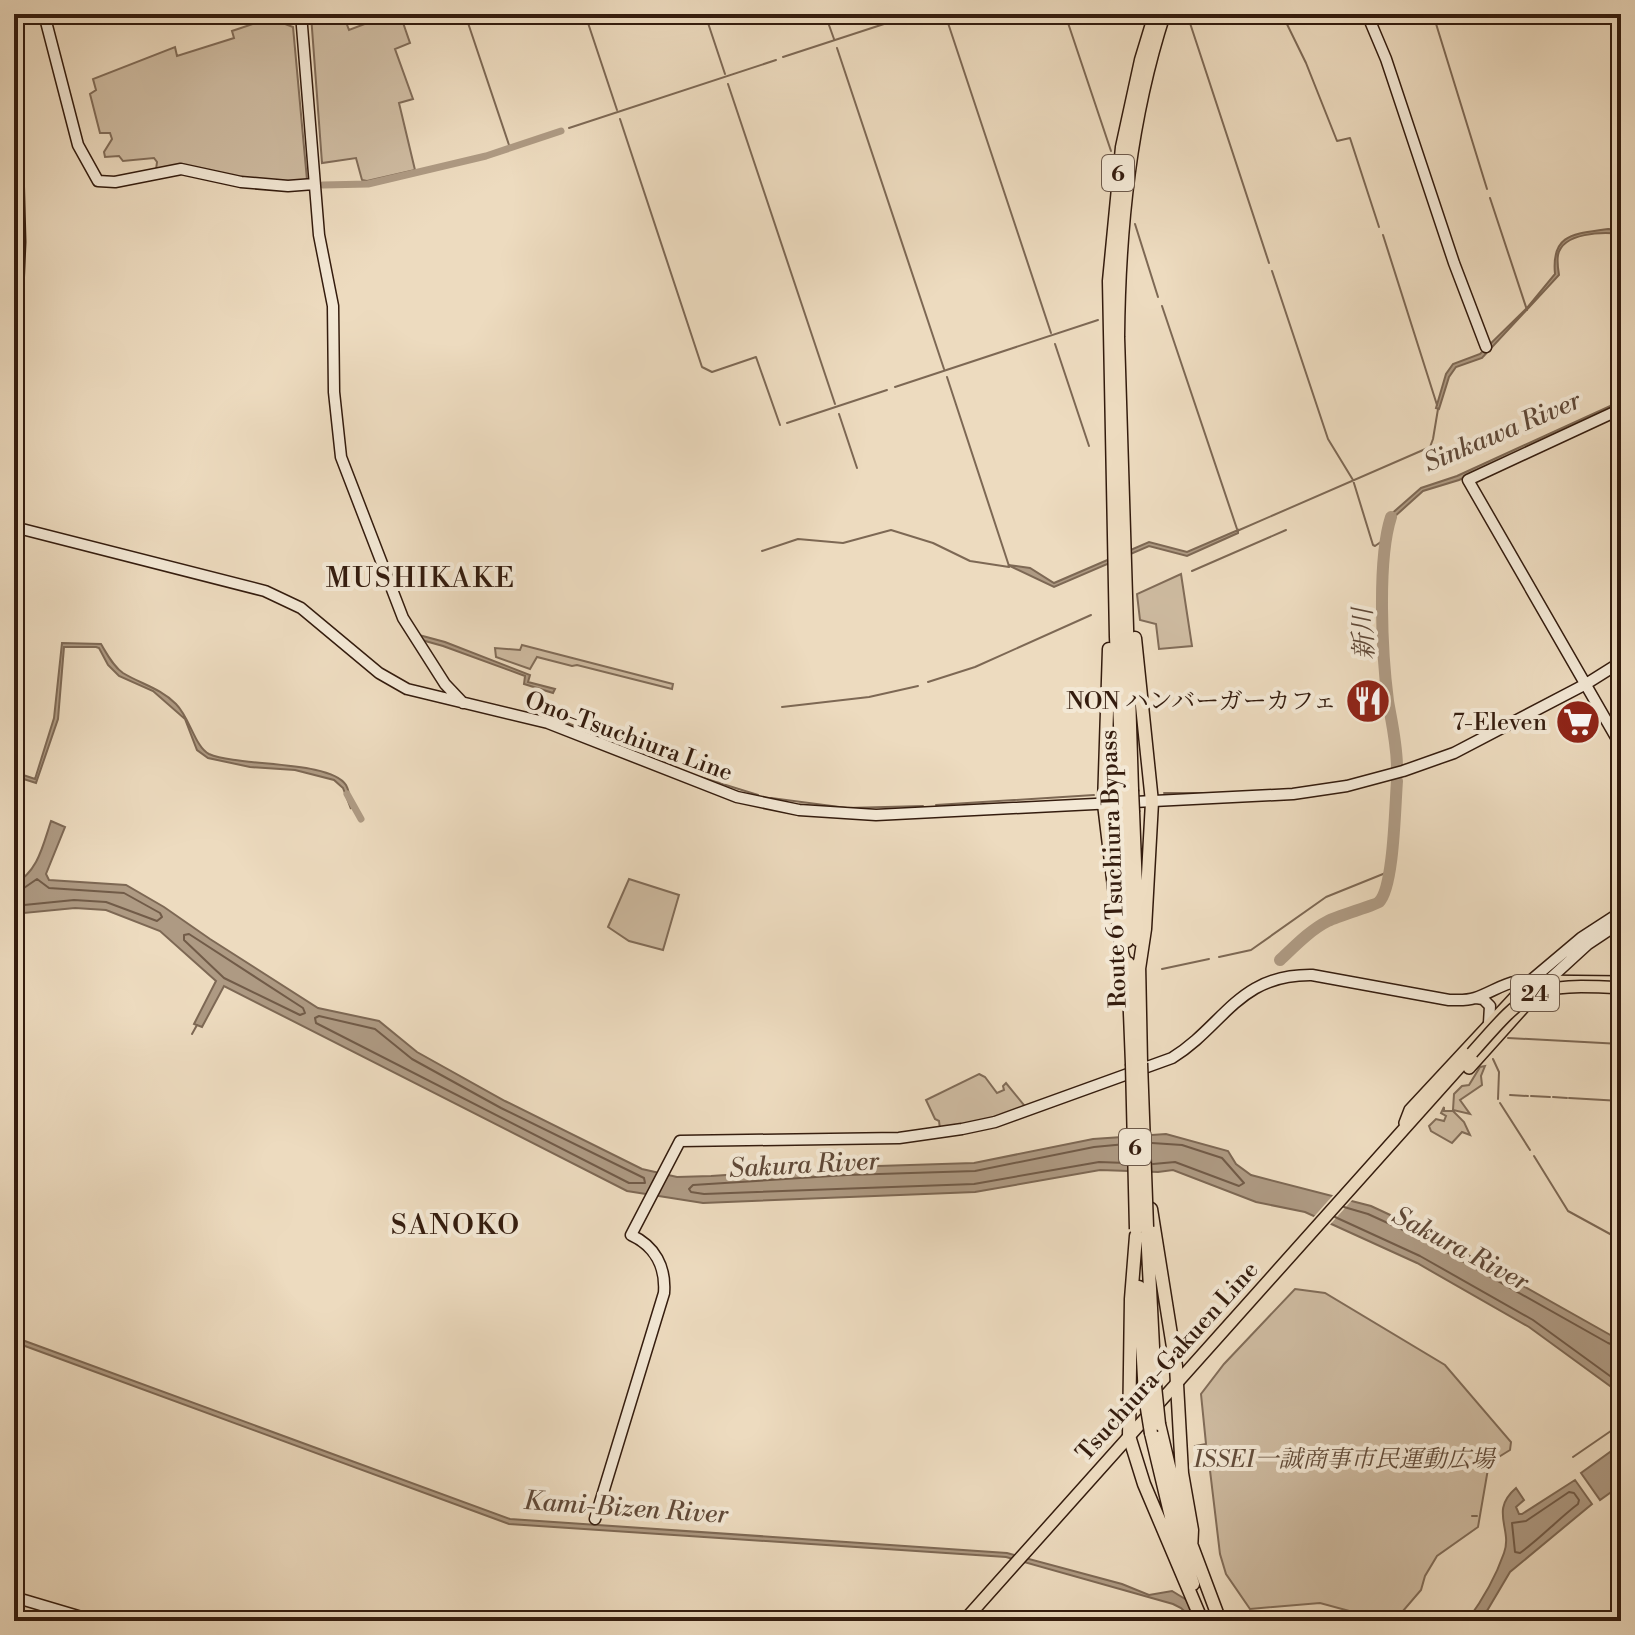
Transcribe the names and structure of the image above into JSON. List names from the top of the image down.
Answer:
{
  "streets": {
    "highway": ["6", "Route 6 Tsuchiura Bypass"],
    "main road": ["24", "Tsuchiura-Gakuen Line"],
    "street": ["Ono-Tsuchiura Line"]
  },
  "crossings": [
    ["6", "Route 6 Tsuchiura Bypass"],
    ["24", "Tsuchiura-Gakuen Line"]
  ],
  "districts": ["MUSHIKAKE", "SANOKO"],
  "water": [
    "Sinkawa River",
    "新川",
    "Sakura River",
    "Kami-Bizen River"
  ],
  "parks": ["ISSEI一誠商事市民運動広場"],
  "places": {
    "restaurant": ["NON ハンバーガーカフェ"],
    "supermarket": ["7-Eleven"]
  }
}
